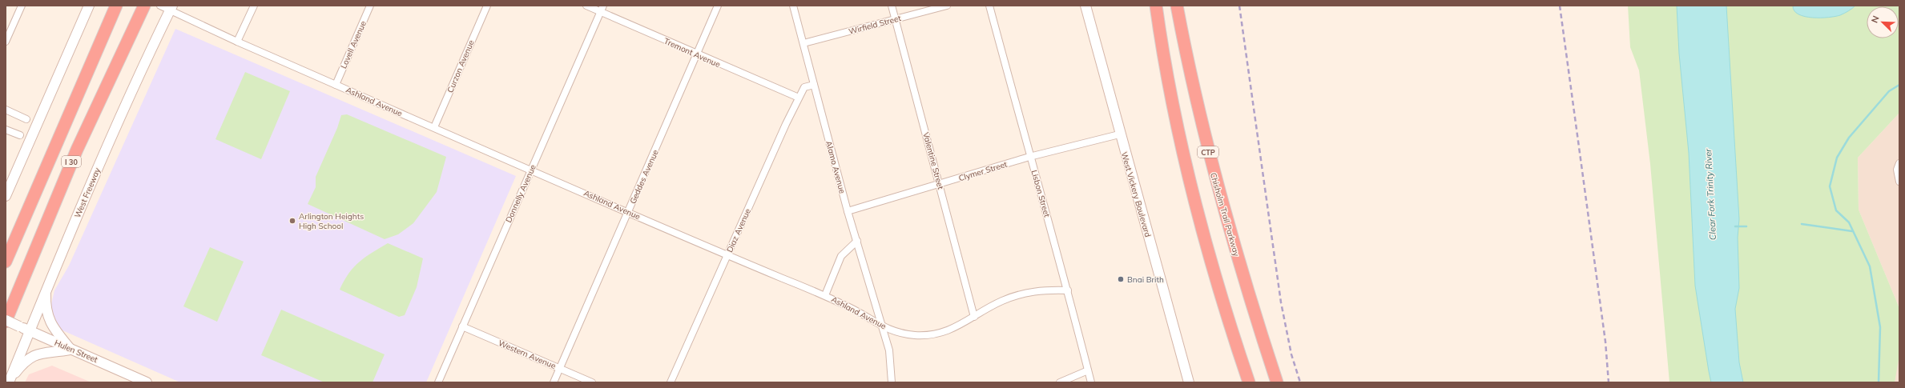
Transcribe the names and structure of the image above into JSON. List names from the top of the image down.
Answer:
{
  "streets": {
    "highway": ["CTP", "I 30", "Chisholm Trail Parkway"],
    "main road": ["West Freeway", "West Vickery Boulevard", "Hulen Street"],
    "street": [
      "Wirfield Street",
      "Lovell Avenue",
      "Tremont Avenue",
      "Curzon Avenue",
      "Ashland Avenue",
      "Valentine Street",
      "Alamo Avenue",
      "Clymer Street",
      "Geddes Avenue",
      "Donnelly Avenue",
      "Lisbon Street",
      "Diaz Avenue",
      "Western Avenue"
    ]
  },
  "crossings": [
    ["Wirfield Street", "Valentine Street"],
    ["Wirfield Street", "Alamo Avenue"],
    ["Lovell Avenue", "Ashland Avenue"],
    ["Tremont Avenue", "Geddes Avenue"],
    ["Tremont Avenue", "Donnelly Avenue"],
    ["Tremont Avenue", "Diaz Avenue"],
    ["Curzon Avenue", "Ashland Avenue"],
    ["Ashland Avenue", "Valentine Street"],
    ["Ashland Avenue", "Alamo Avenue"],
    ["Ashland Avenue", "Geddes Avenue"],
    ["Ashland Avenue", "West Freeway"],
    ["Ashland Avenue", "Donnelly Avenue"],
    ["Ashland Avenue", "Lisbon Street"],
    ["Ashland Avenue", "Diaz Avenue"],
    ["Valentine Street", "Clymer Street"],
    ["I 30", "Hulen Street"],
    ["Alamo Avenue", "Clymer Street"],
    ["Alamo Avenue", "Diaz Avenue"],
    ["Clymer Street", "Lisbon Street"],
    ["Clymer Street", "West Vickery Boulevard"],
    ["Geddes Avenue", "Western Avenue"],
    ["West Freeway", "Hulen Street"],
    ["Donnelly Avenue", "Western Avenue"]
  ],
  "water": ["Clear Fork Trinity River"],
  "places": ["Arlington Heights High School", "Bnai Brith"],
  "north": "top left"
}
